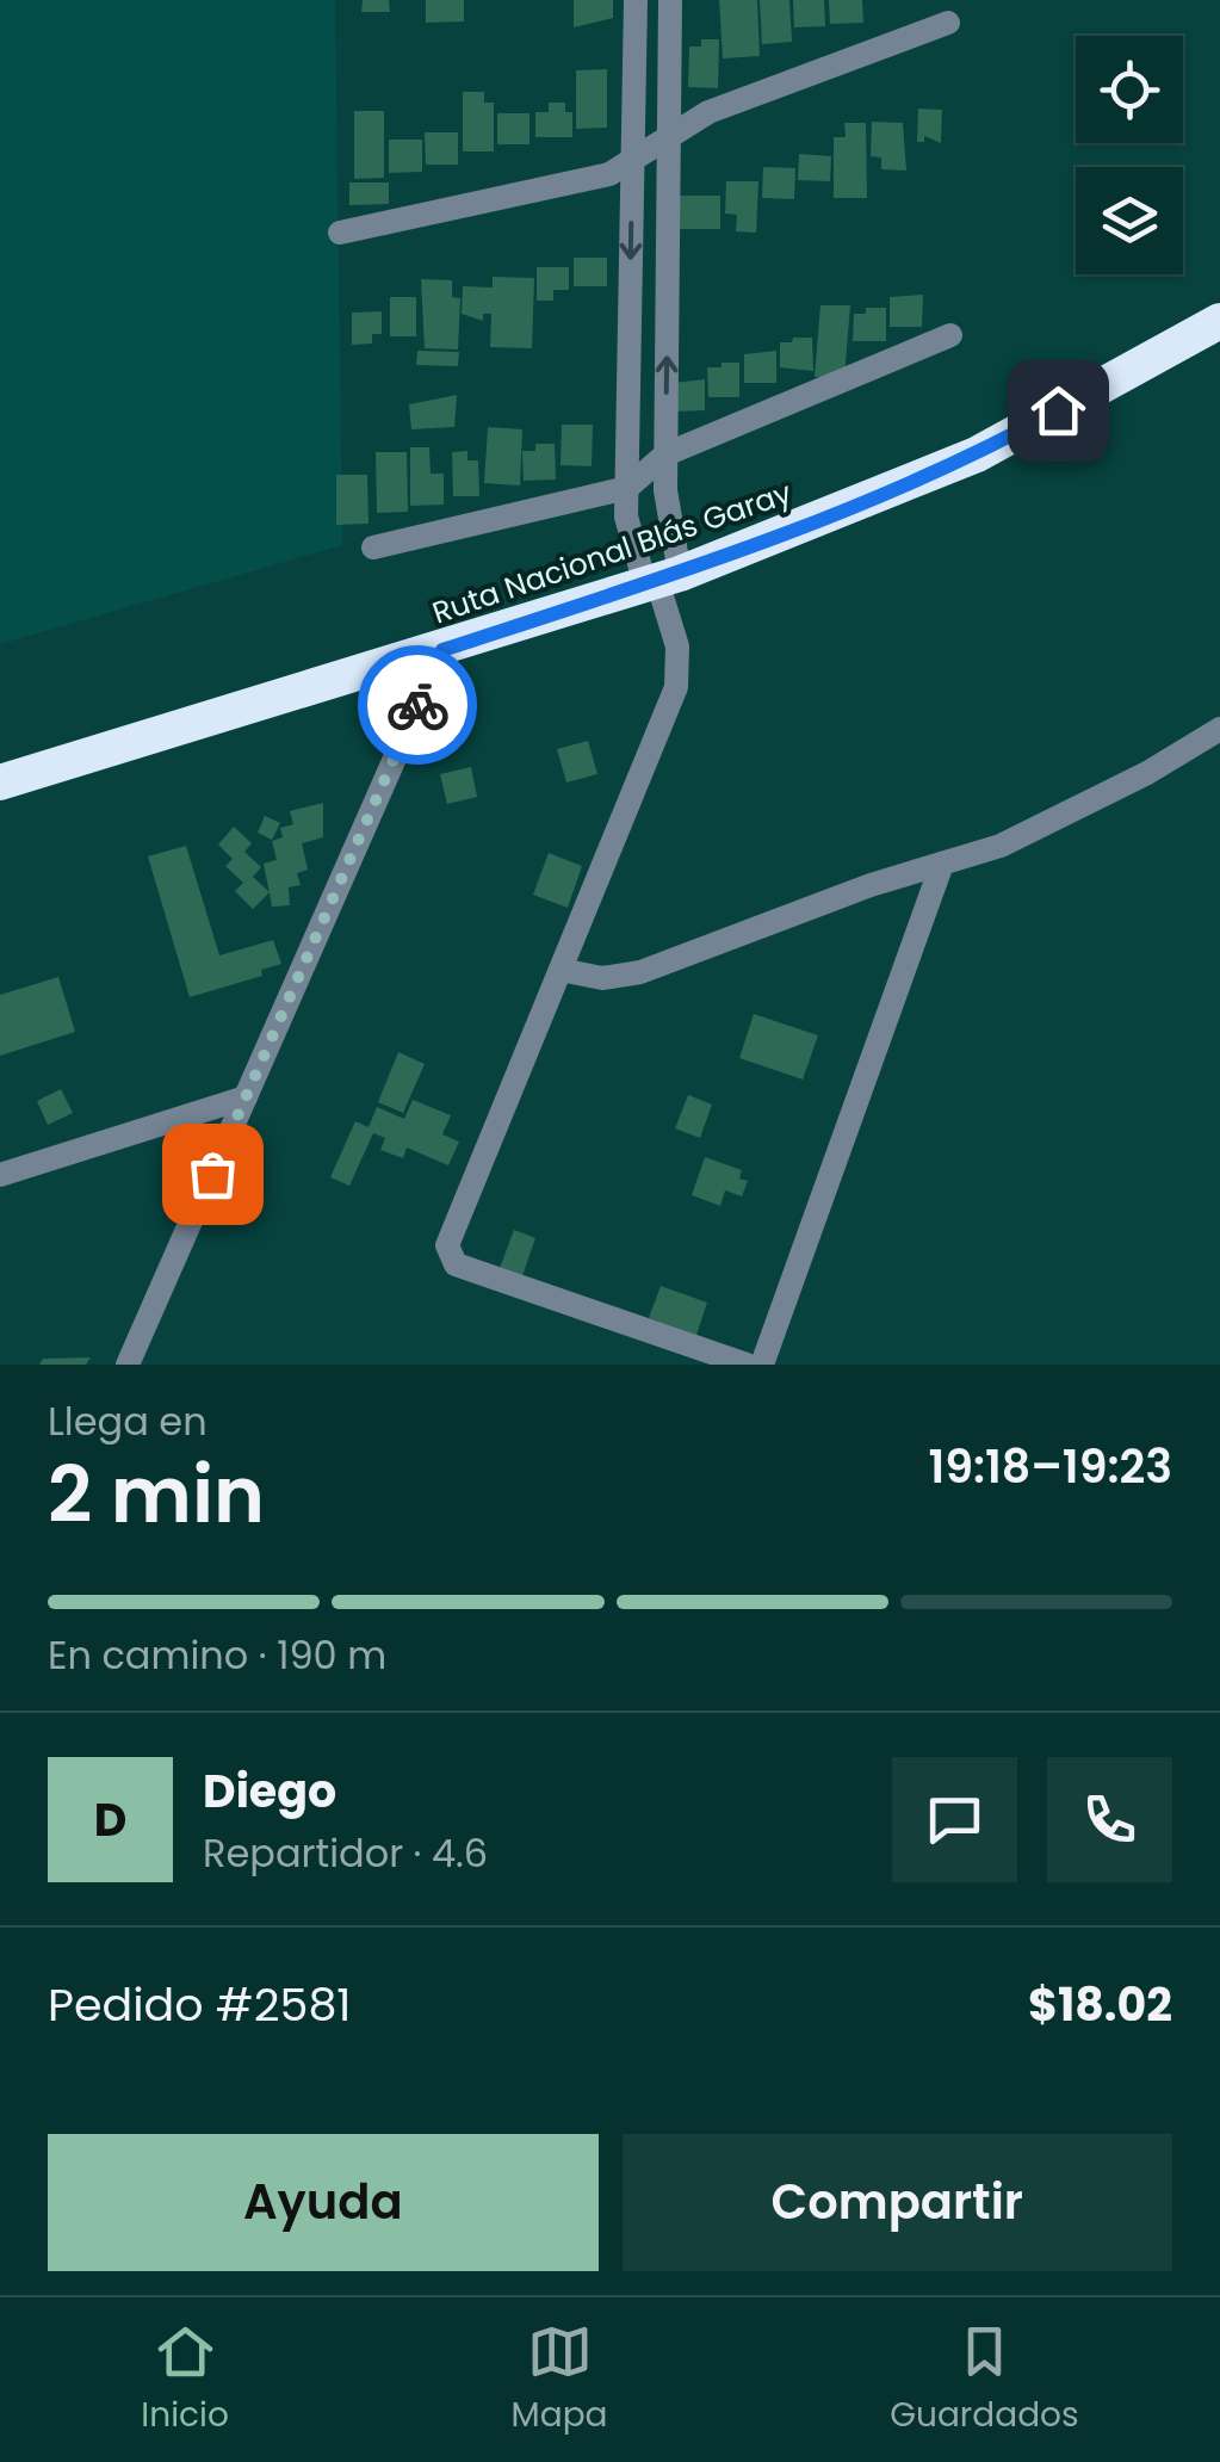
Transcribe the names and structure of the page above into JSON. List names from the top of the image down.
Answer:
{
  "streets": {
    "highway": ["Ruta Nacional Blás Garay"]
  },
  "page": {
    "heading": ["2 min", "Llega en", "19:18–19:23"],
    "panel": [
      "Diego",
      "Repartidor · 4.6",
      "Pedido #2581",
      "$18.02"
    ],
    "bar": "En camino · 190 m",
    "round": "D",
    "buttons": ["Ayuda", "Compartir"],
    "tabs": ["Inicio", "Mapa", "Guardados"]
  }
}
